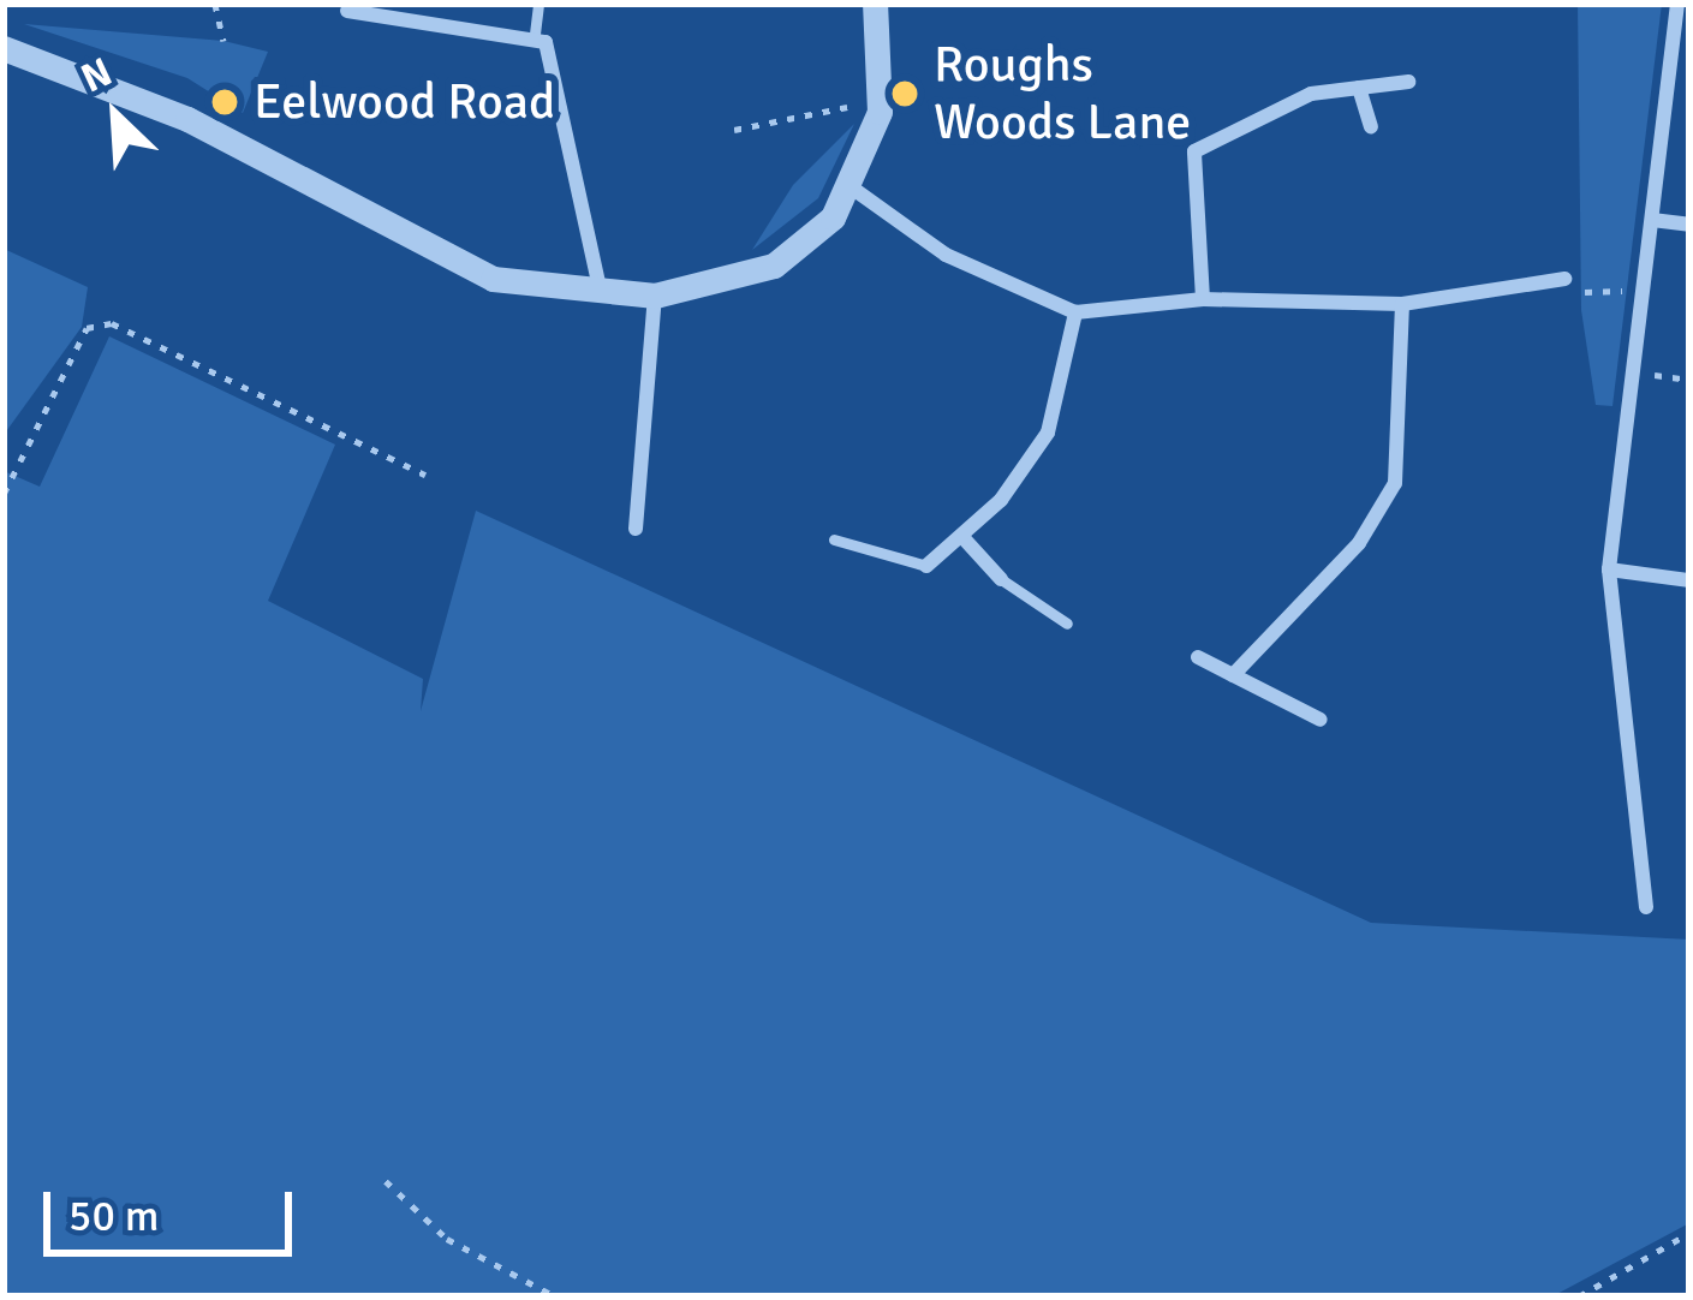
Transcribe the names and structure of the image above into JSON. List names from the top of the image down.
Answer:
{
  "places": ["Roughs Woods Lane", "Eelwood Road"],
  "scale_bar": "50 m",
  "north": "top left"
}
